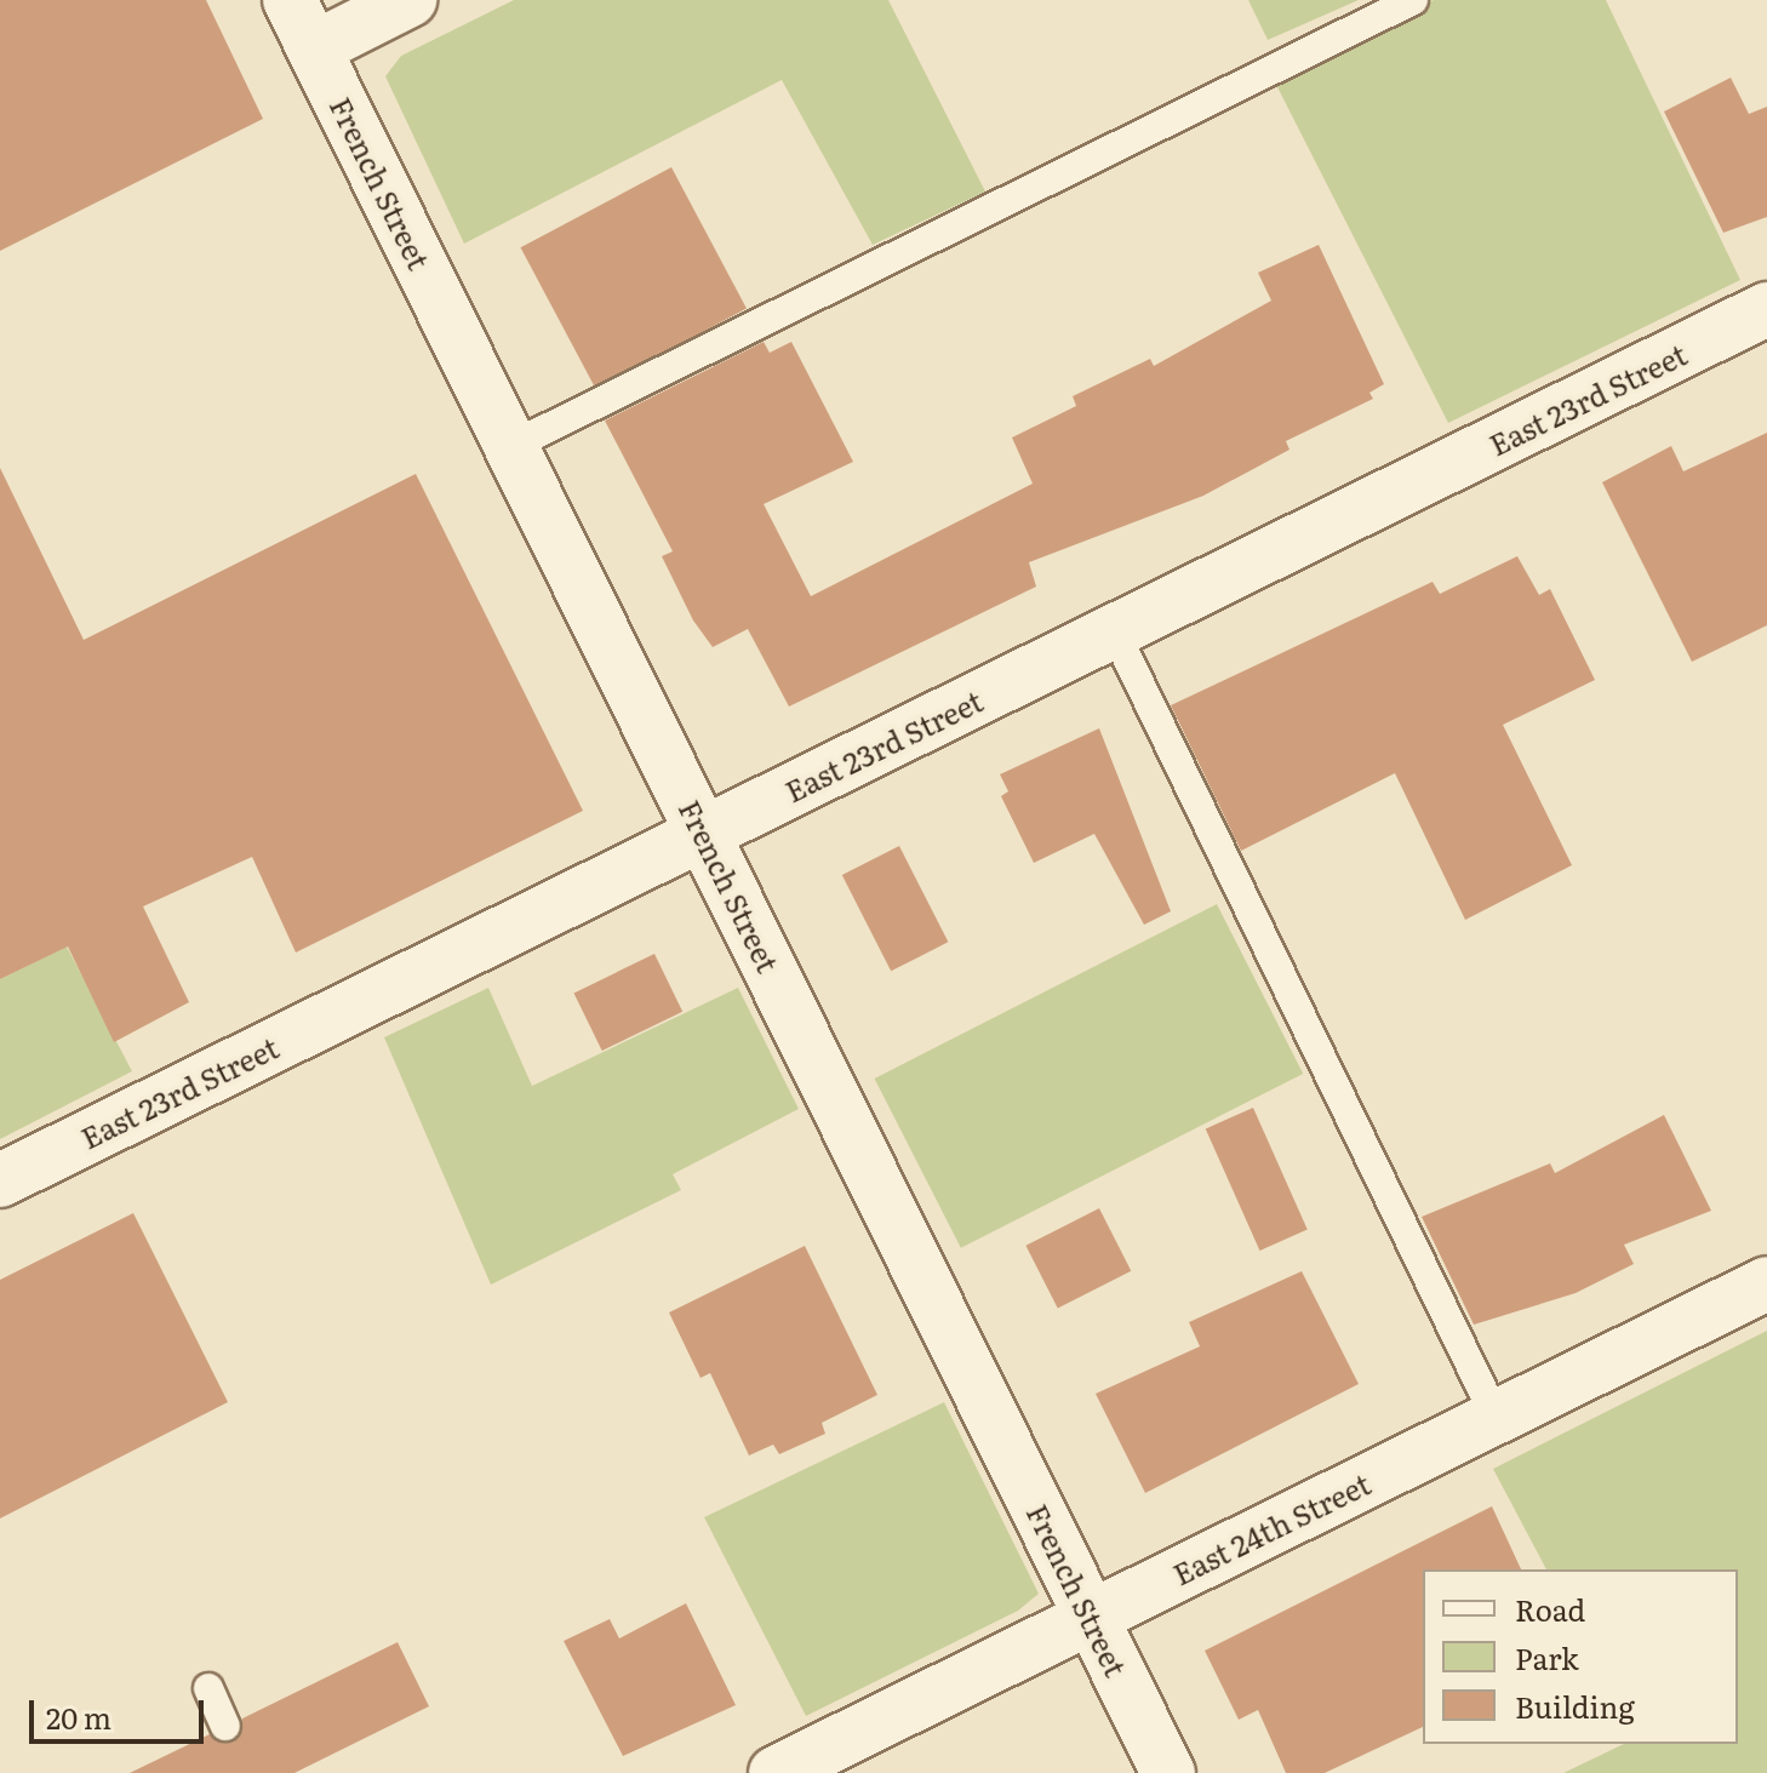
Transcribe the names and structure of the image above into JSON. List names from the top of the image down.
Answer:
{
  "streets": {
    "street": ["French Street", "East 23rd Street", "East 24th Street"]
  },
  "crossings": [
    ["French Street", "East 23rd Street"],
    ["French Street", "East 24th Street"]
  ],
  "legend": ["Road", "Park", "Building"],
  "scale_bar": "20 m"
}
